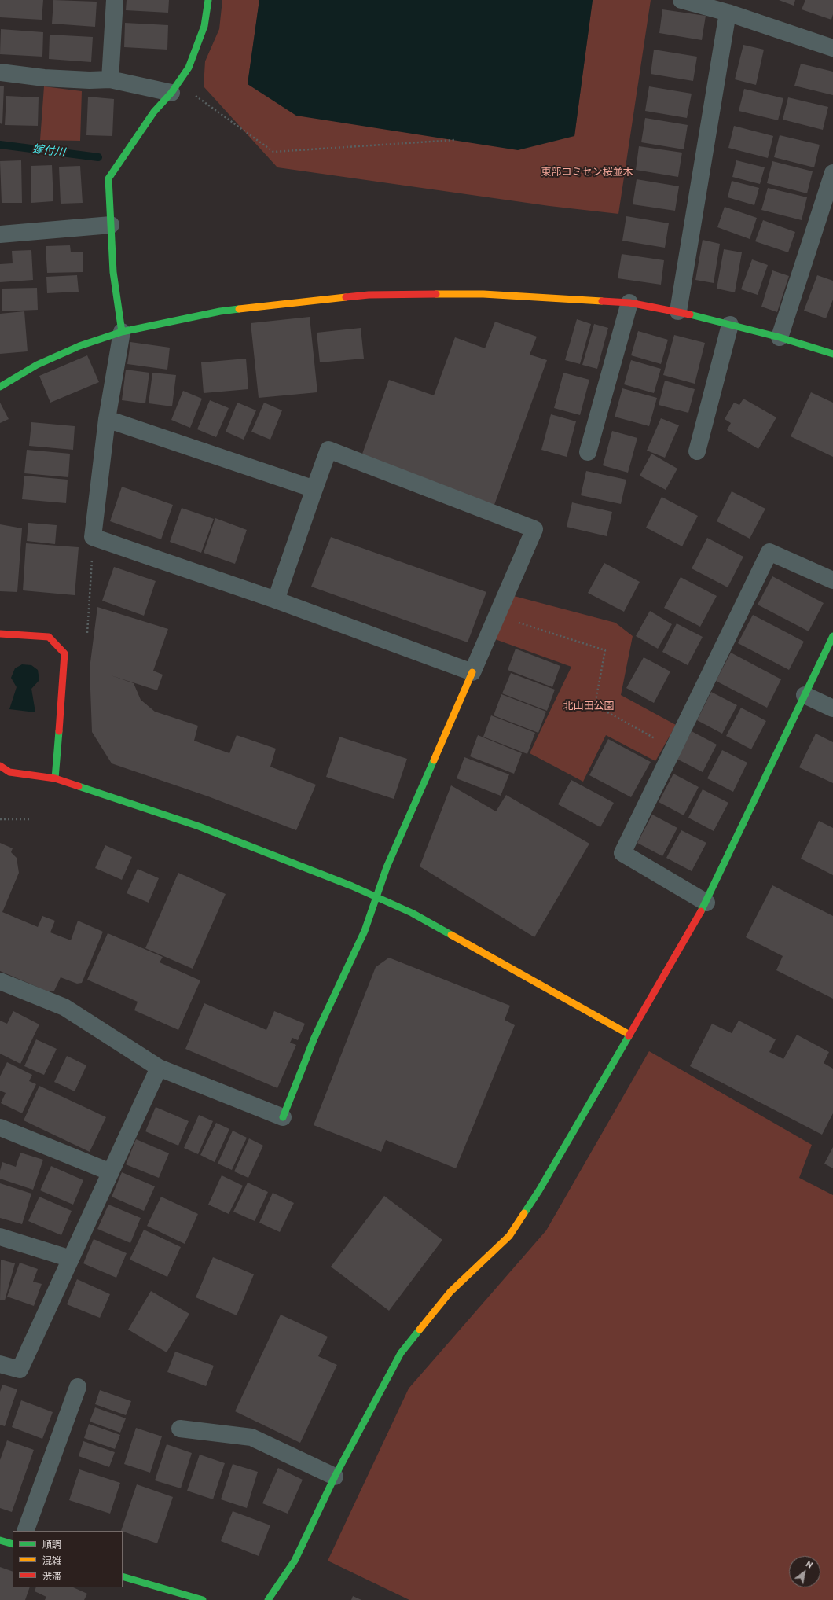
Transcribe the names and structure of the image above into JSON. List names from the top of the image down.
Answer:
{
  "water": ["嫁付川"],
  "parks": ["東部コミセン桜並木", "北山田公園"],
  "legend": ["順調", "混雑", "渋滞"],
  "north": "top right"
}
